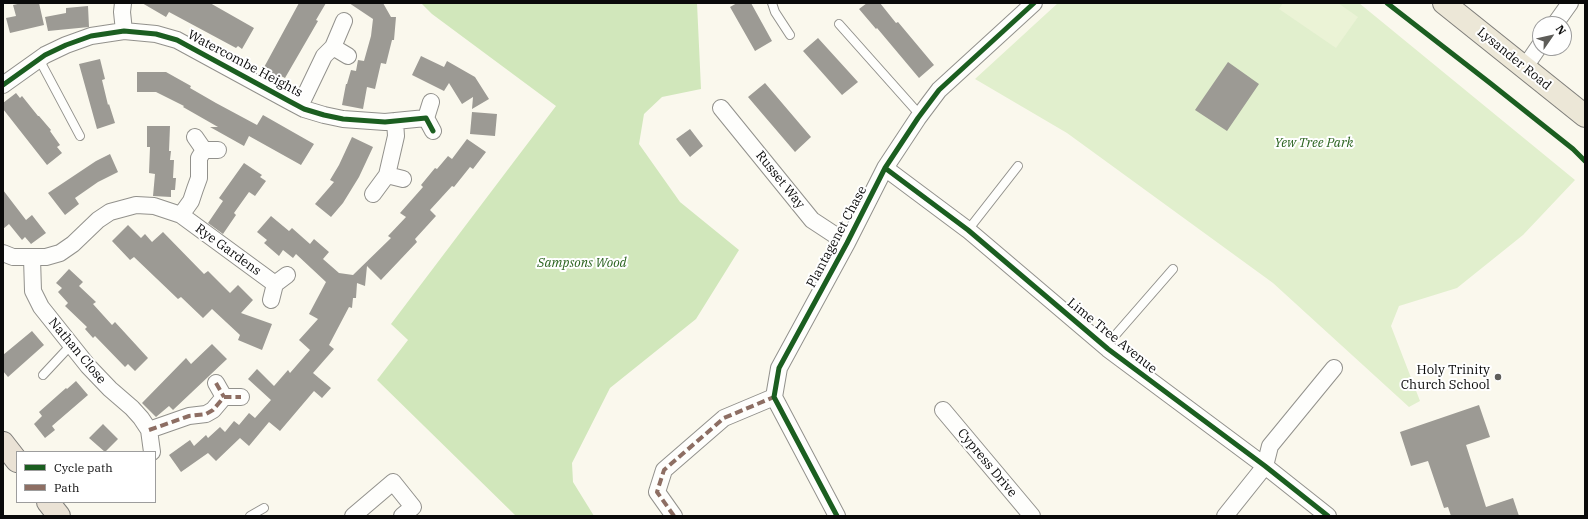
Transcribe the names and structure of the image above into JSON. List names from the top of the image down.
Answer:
{
  "streets": {
    "main road": ["Lysander Road"],
    "street": [
      "Watercombe Heights",
      "Russet Way",
      "Plantagenet Chase",
      "Rye Gardens",
      "Lime Tree Avenue",
      "Nathan Close",
      "Cypress Drive"
    ]
  },
  "crossings": [
    ["Russet Way", "Plantagenet Chase"],
    ["Plantagenet Chase", "Lime Tree Avenue"],
    ["Rye Gardens", "Nathan Close"]
  ],
  "parks": ["Yew Tree Park", "Sampsons Wood"],
  "places": ["Holy Trinity Church School"],
  "legend": ["Cycle path", "Path"],
  "north": "top right"
}
